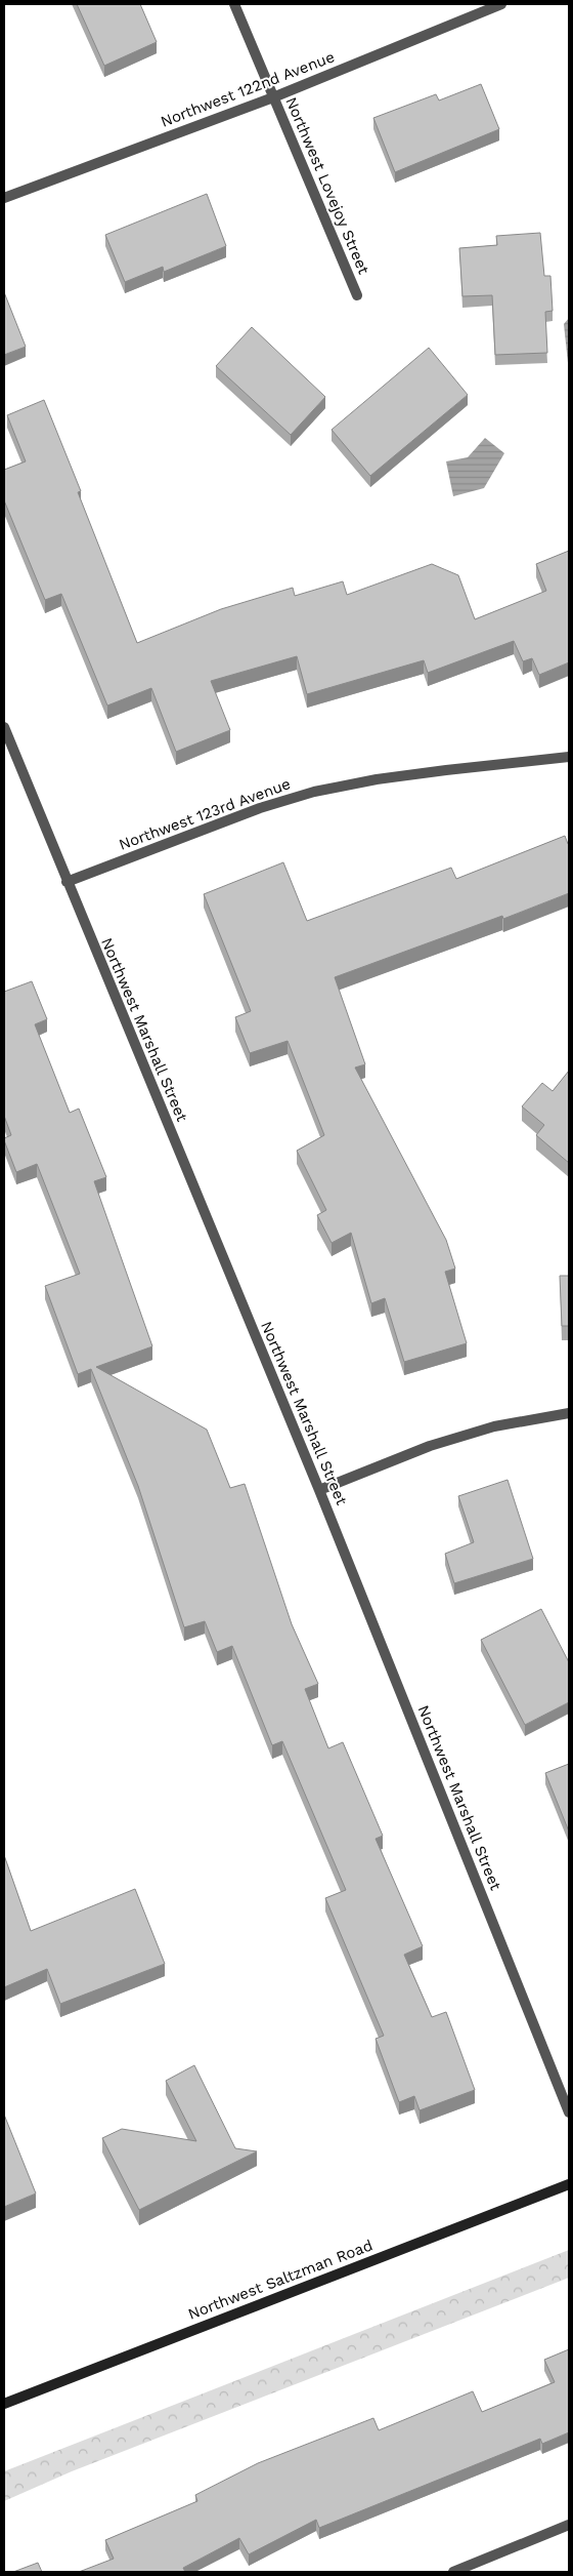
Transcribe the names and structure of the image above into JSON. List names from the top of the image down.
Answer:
{
  "streets": {
    "main road": ["Northwest Saltzman Road"],
    "street": [
      "Northwest 122nd Avenue",
      "Northwest Lovejoy Street",
      "Northwest 123rd Avenue",
      "Northwest Marshall Street"
    ]
  },
  "crossings": [
    ["Northwest 122nd Avenue", "Northwest Lovejoy Street"],
    ["Northwest 123rd Avenue", "Northwest Marshall Street"]
  ]
}
